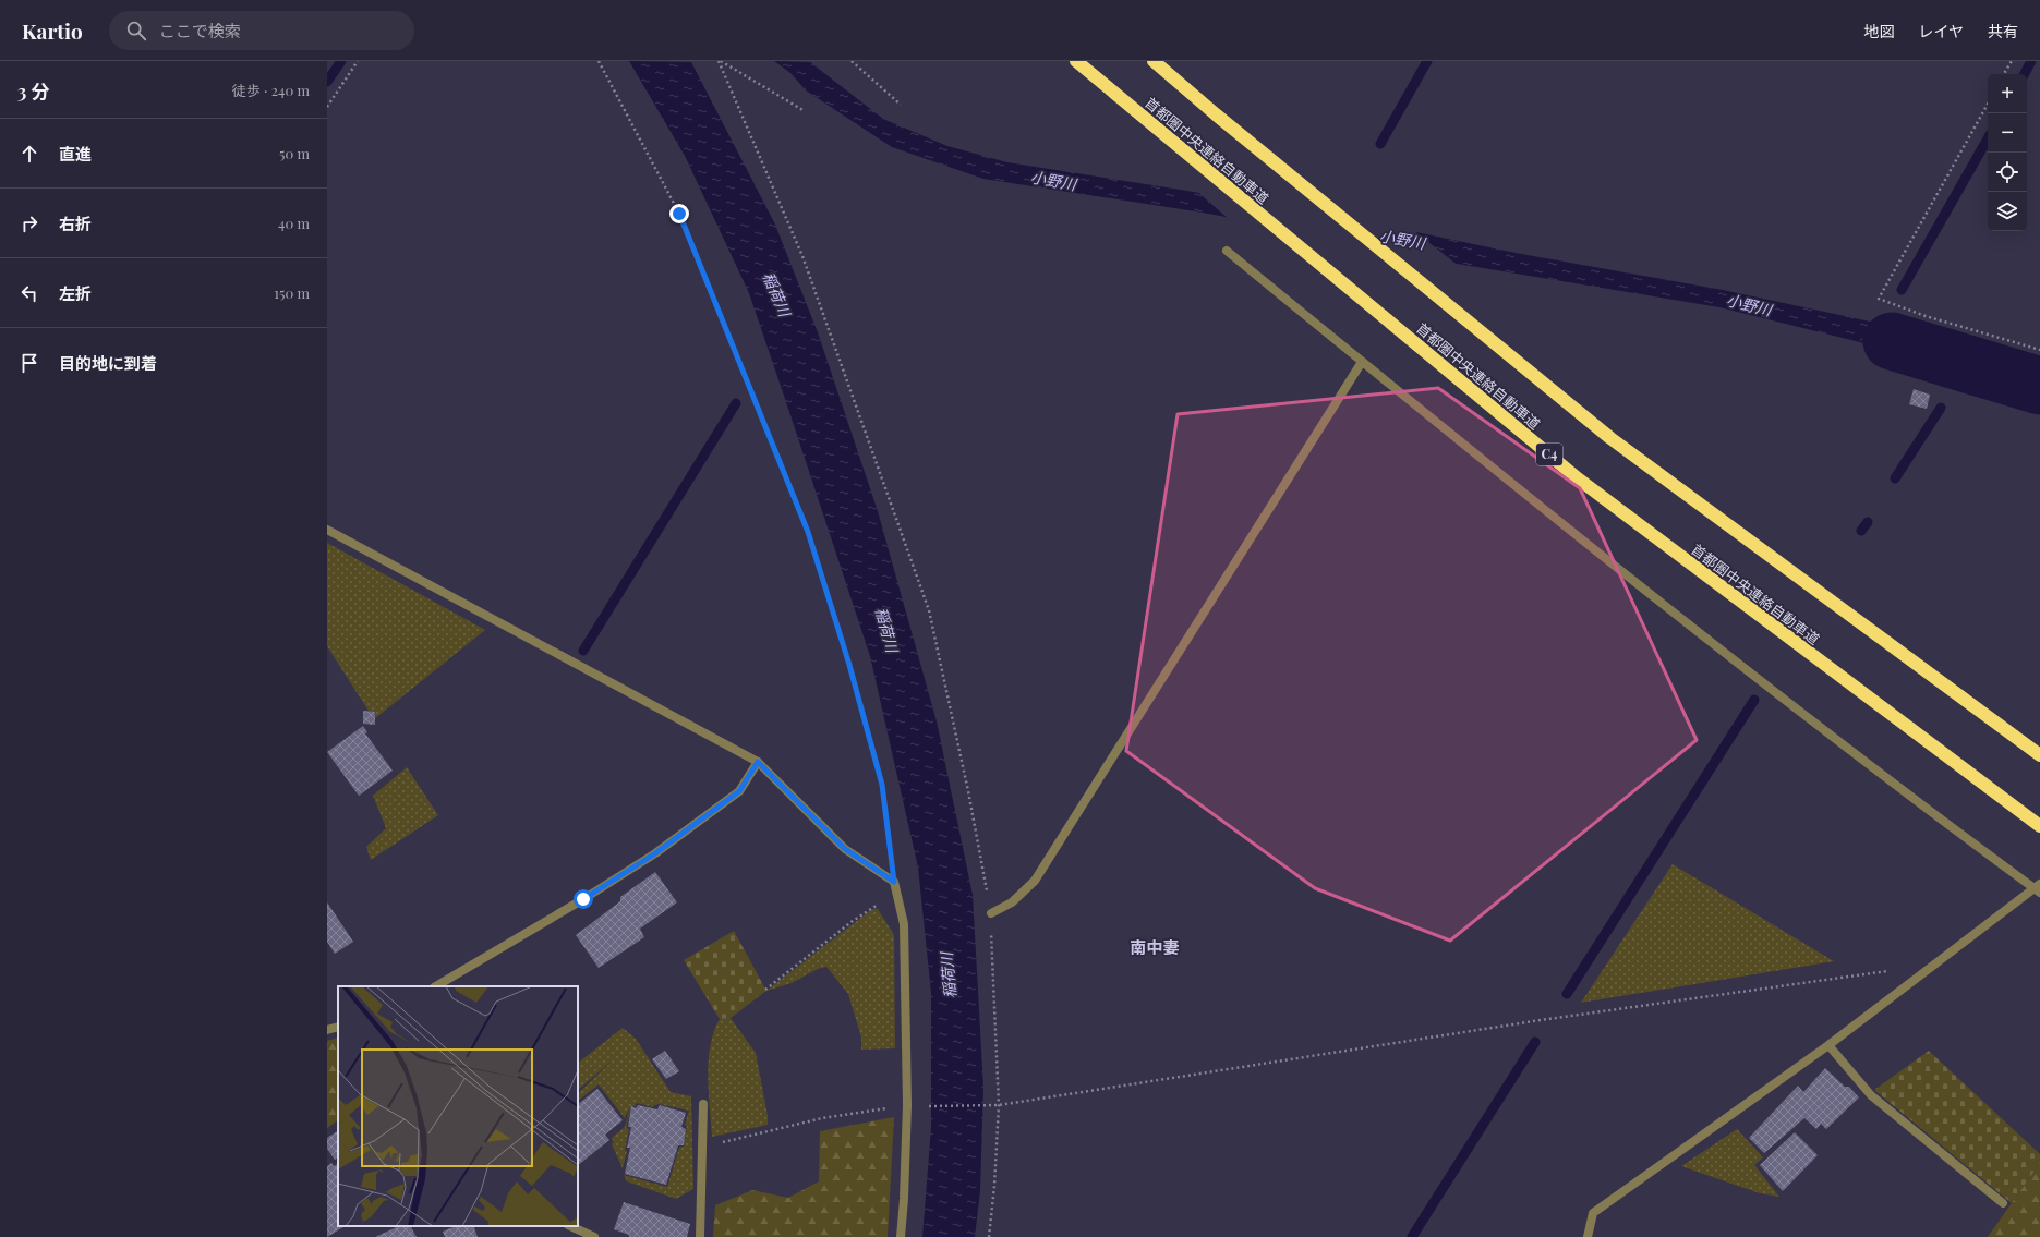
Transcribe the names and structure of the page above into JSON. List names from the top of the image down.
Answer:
{
  "streets": {
    "highway": ["首都圏中央連絡自動車道", "C4"]
  },
  "districts": ["南中妻"],
  "water": ["小野川", "稲荷川"],
  "page": {
    "header": "Kartio",
    "search": "ここで検索",
    "nav": ["地図", "レイヤ", "共有"],
    "heading": ["3 分", "徒歩 · 240 m"],
    "map_buttons": ["+", "−"],
    "list": [
      ["直進", "50 m"],
      ["右折", "40 m"],
      ["左折", "150 m"],
      "目的地に到着"
    ]
  }
}
